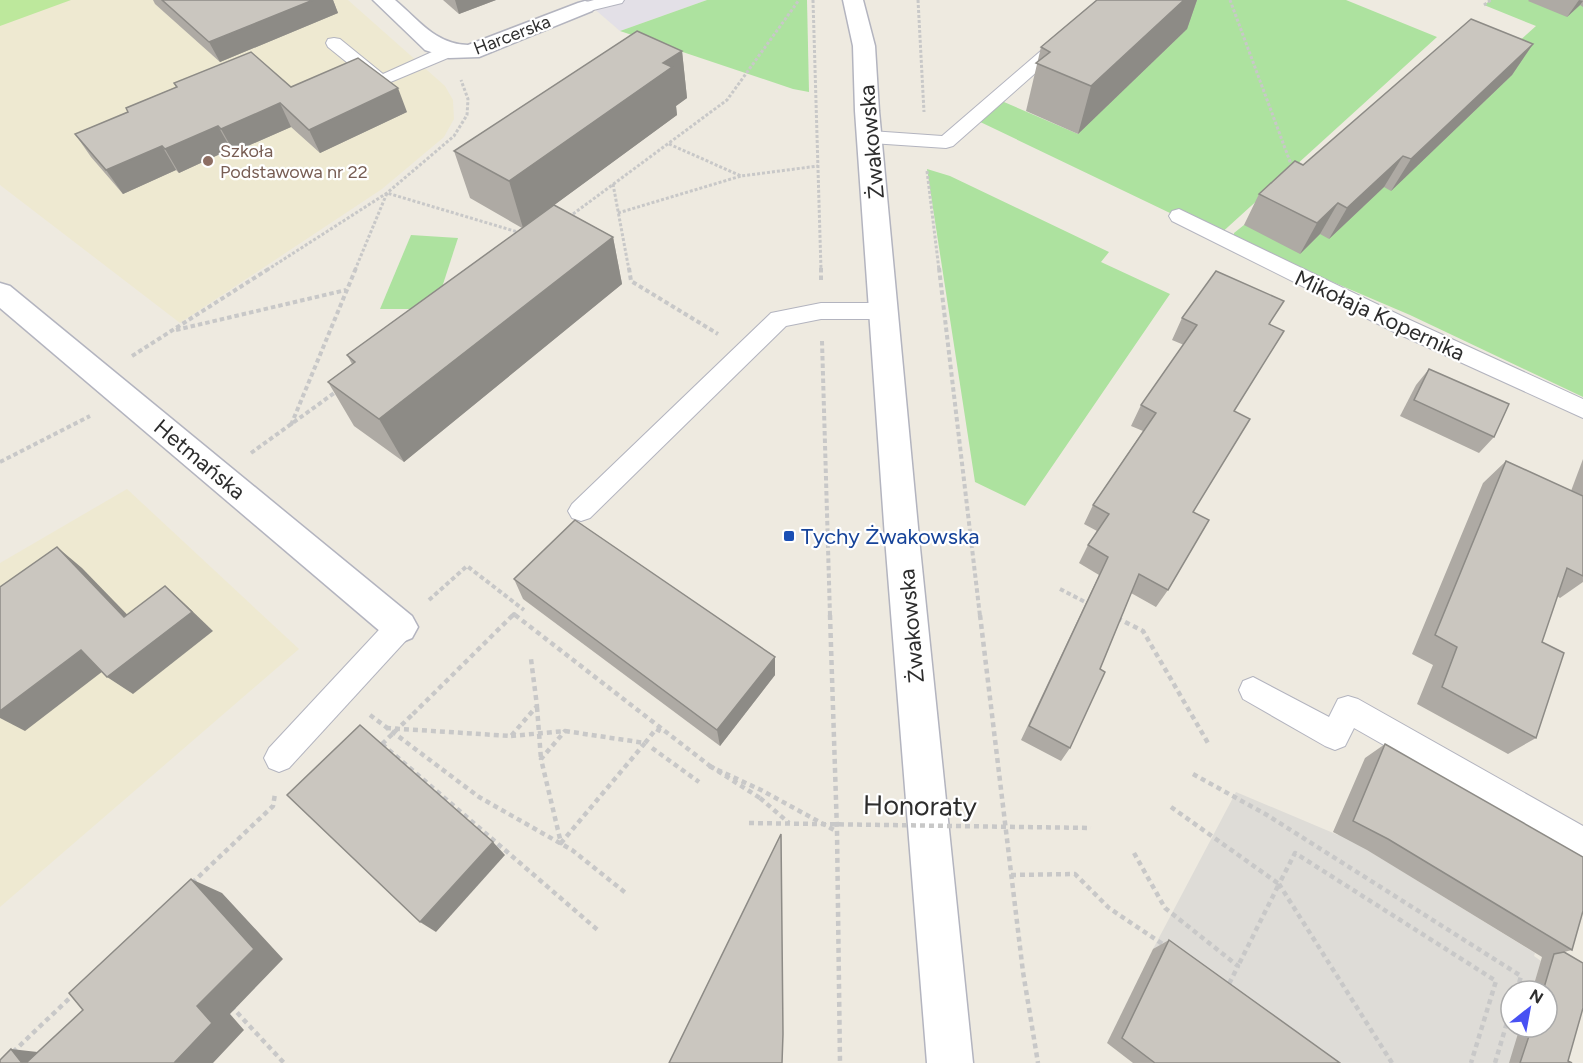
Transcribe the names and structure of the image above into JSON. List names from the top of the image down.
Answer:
{
  "streets": {
    "street": ["Harcerska", "Żwakowska", "Hetmańska"],
    "lane": ["Mikołaja Kopernika"],
    "path": ["Honoraty"]
  },
  "places": {
    "other": ["Szkoła Podstawowa nr 22"],
    "transit": ["Tychy Żwakowska"]
  },
  "north": "top right"
}
